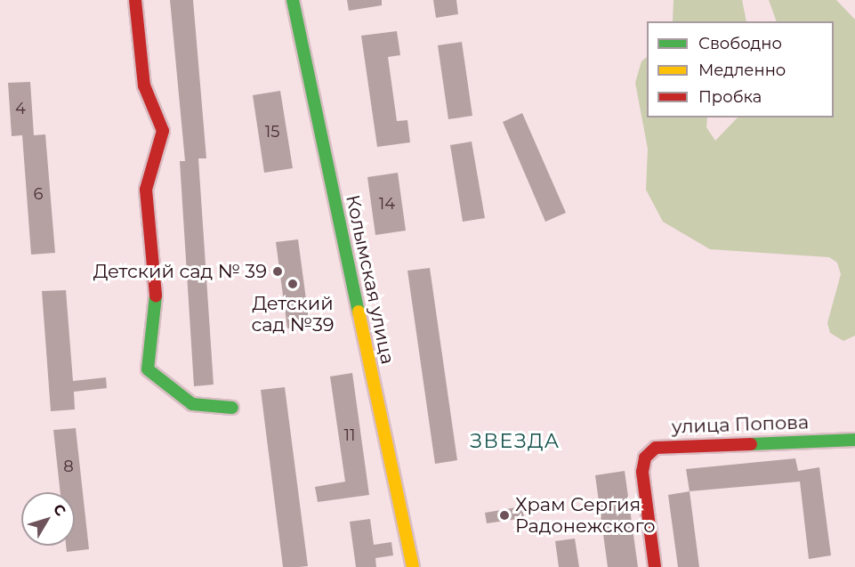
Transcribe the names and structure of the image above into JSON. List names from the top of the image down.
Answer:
{
  "streets": {
    "street": ["Колымская улица", "улица Попова"]
  },
  "districts": ["ЗВЕЗДА"],
  "places": ["Детский сад № 39", "Детский сад №39", "Храм Сергия Радонежского"],
  "house_numbers": [
    "4",
    "15",
    "6",
    "14",
    "11",
    "8"
  ],
  "legend": ["Свободно", "Медленно", "Пробка"],
  "north": "top right"
}
